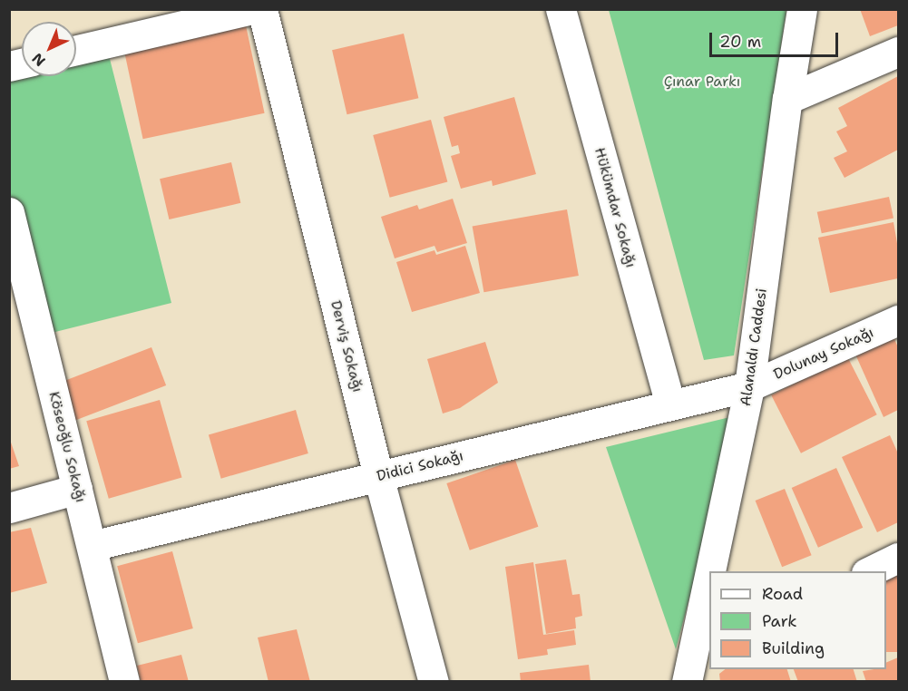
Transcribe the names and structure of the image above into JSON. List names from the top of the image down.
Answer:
{
  "streets": {
    "street": [
      "Hükümdar Sokağı",
      "Derviş Sokağı",
      "Alanaldı Caddesi",
      "Dolunay Sokağı",
      "Köseoğlu Sokağı",
      "Didici Sokağı"
    ]
  },
  "crossings": [
    ["Hükümdar Sokağı", "Didici Sokağı"],
    ["Derviş Sokağı", "Didici Sokağı"],
    ["Alanaldı Caddesi", "Dolunay Sokağı"],
    ["Alanaldı Caddesi", "Didici Sokağı"],
    ["Dolunay Sokağı", "Didici Sokağı"],
    ["Köseoğlu Sokağı", "Didici Sokağı"]
  ],
  "parks": ["Çınar Parkı"],
  "legend": ["Road", "Park", "Building"],
  "scale_bar": "20 m",
  "north": "bottom left"
}
